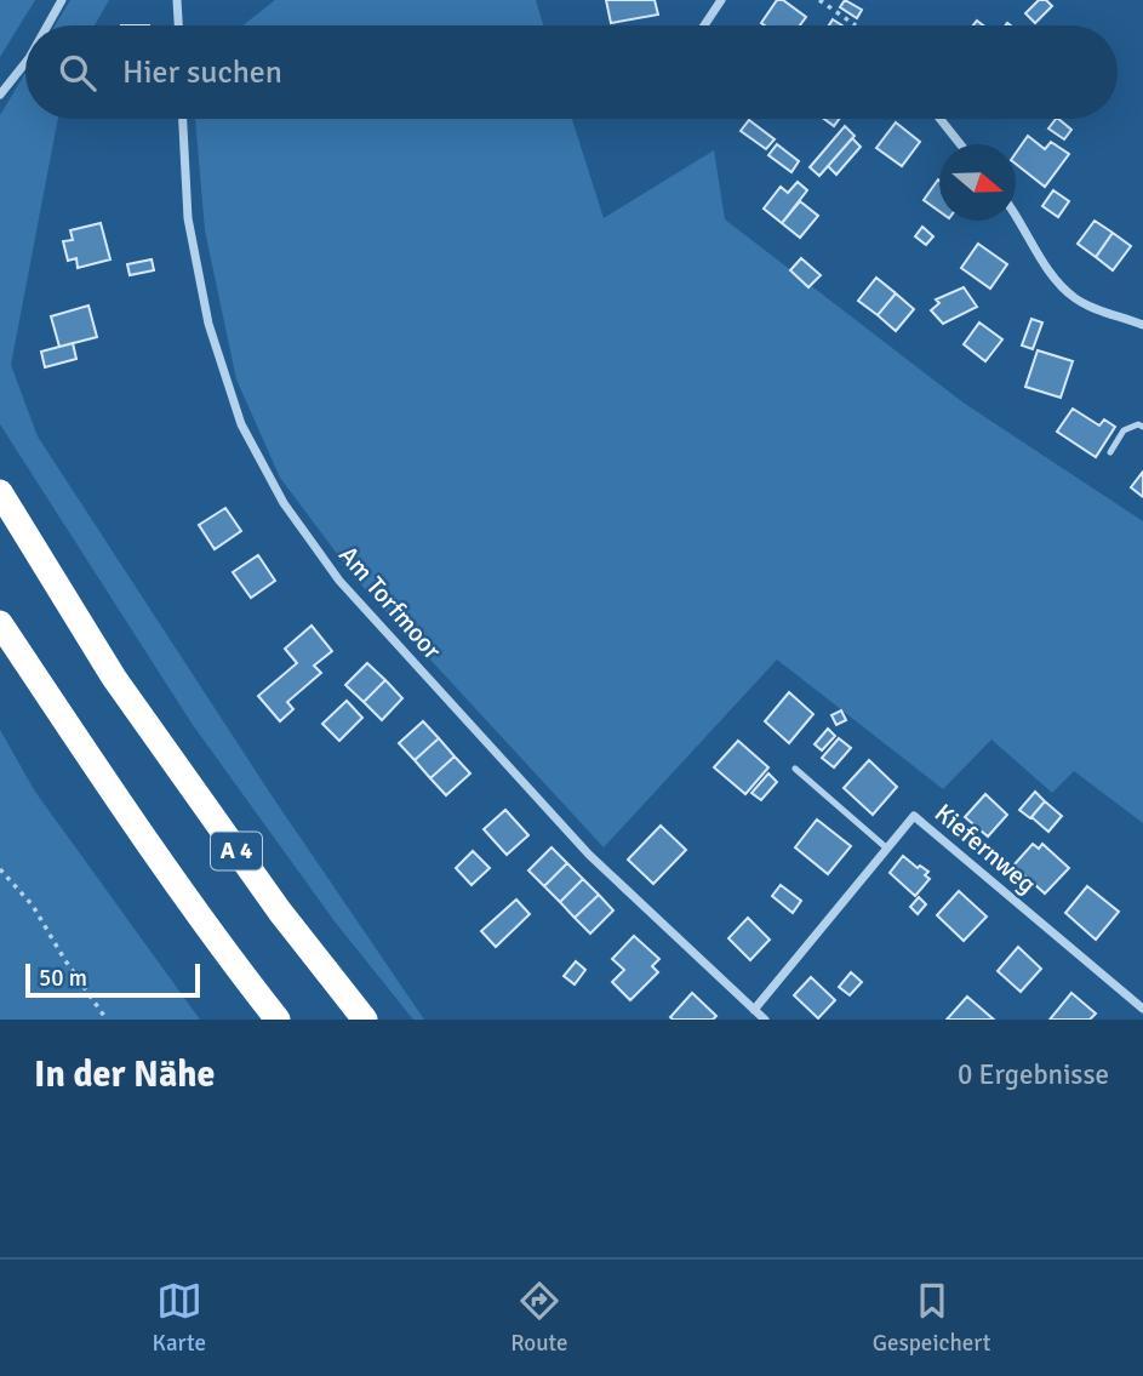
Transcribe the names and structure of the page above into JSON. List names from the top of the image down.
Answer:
{
  "streets": {
    "highway": ["A 4"],
    "street": ["Am Torfmoor", "Kiefernweg"]
  },
  "crossings": [
    ["Am Torfmoor", "Kiefernweg"]
  ],
  "scale_bar": "50 m",
  "north": "right",
  "page": {
    "search": "Hier suchen",
    "scale": "50 m",
    "heading": ["In der Nähe", "0 Ergebnisse"],
    "nav": ["Karte", "Route", "Gespeichert"]
  }
}
